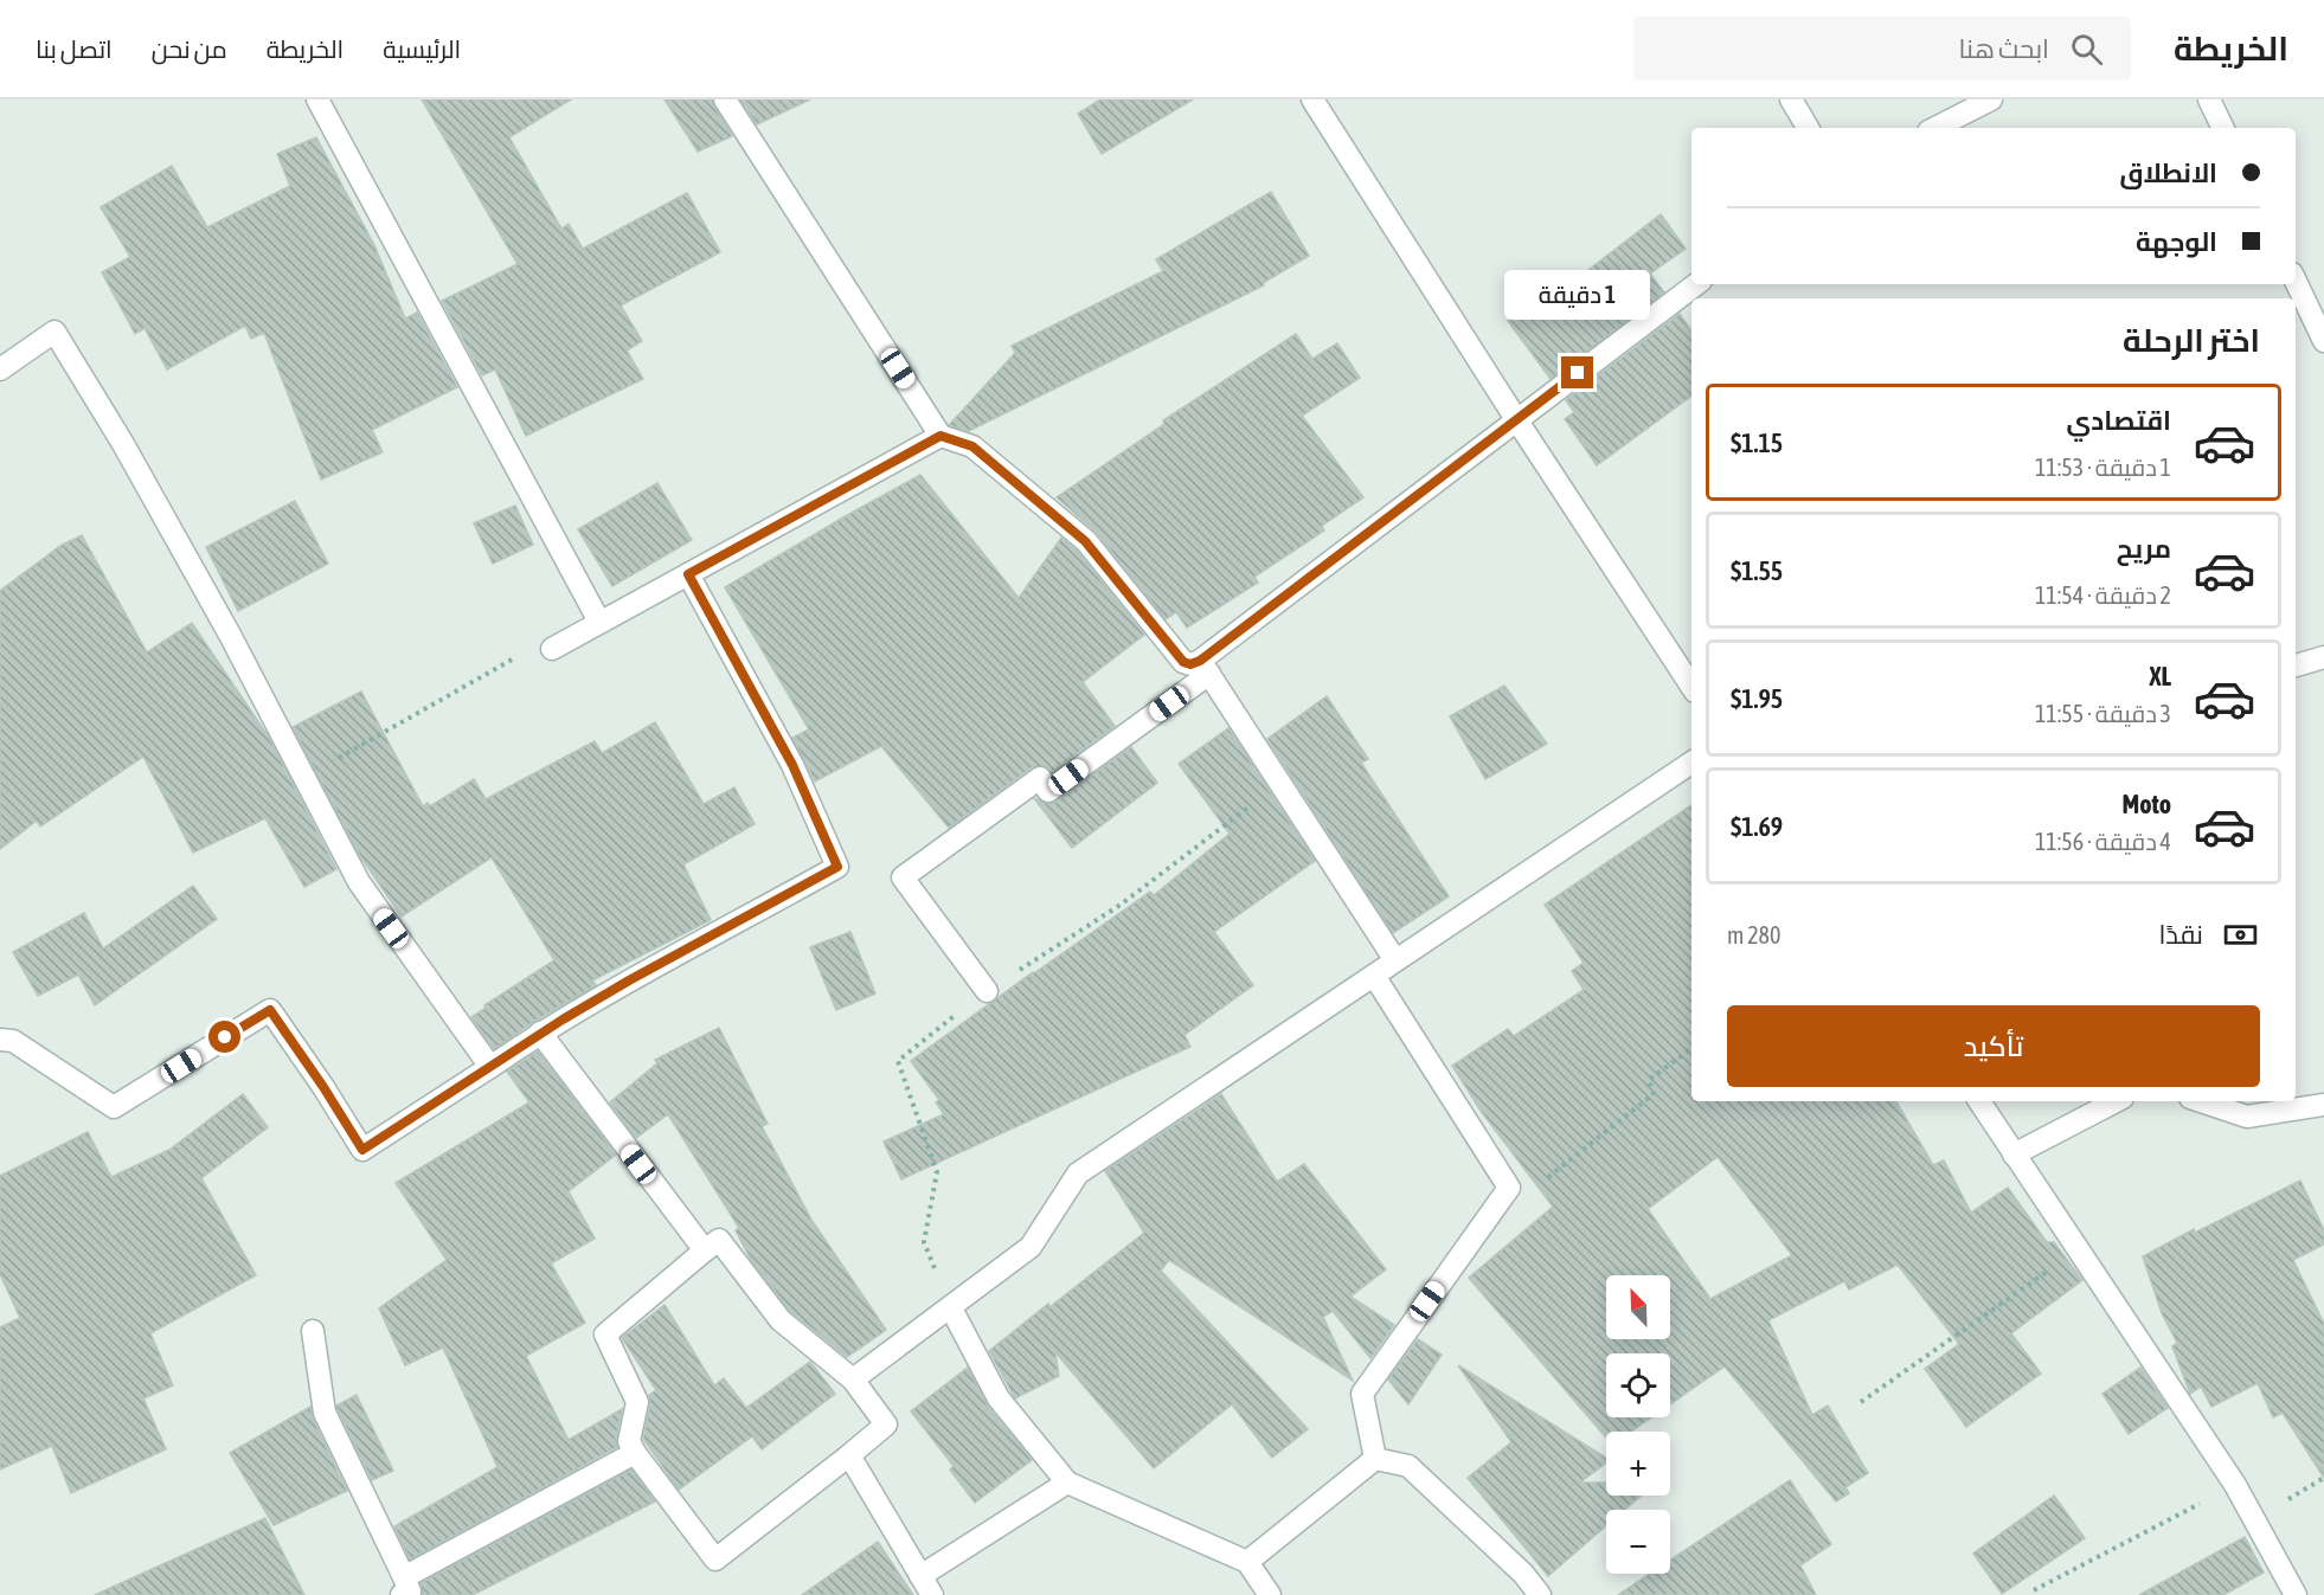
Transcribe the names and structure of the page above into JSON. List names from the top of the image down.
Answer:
{
  "north": "top left",
  "page": {
    "header": "الخريطة",
    "search": "ابحث هنا",
    "nav": [
      "الرئيسية",
      "الخريطة",
      "من نحن",
      "اتصل بنا"
    ],
    "banner": ["الانطلاق", "الوجهة"],
    "bubble": "1 دقيقة",
    "heading": "اختر الرحلة",
    "list": [
      {
        "name": "اقتصادي",
        "note": "1 دقيقة · 11:53",
        "value": "$1.15"
      },
      {
        "name": "مريح",
        "note": "2 دقيقة · 11:54",
        "value": "$1.55"
      },
      {
        "name": "XL",
        "note": "3 دقيقة · 11:55",
        "value": "$1.95"
      },
      {
        "name": "Moto",
        "note": "4 دقيقة · 11:56",
        "value": "$1.69"
      }
    ],
    "pay": ["نقدًا", "280 m"],
    "buttons": "تأكيد",
    "map_buttons": ["+", "−"]
  }
}
